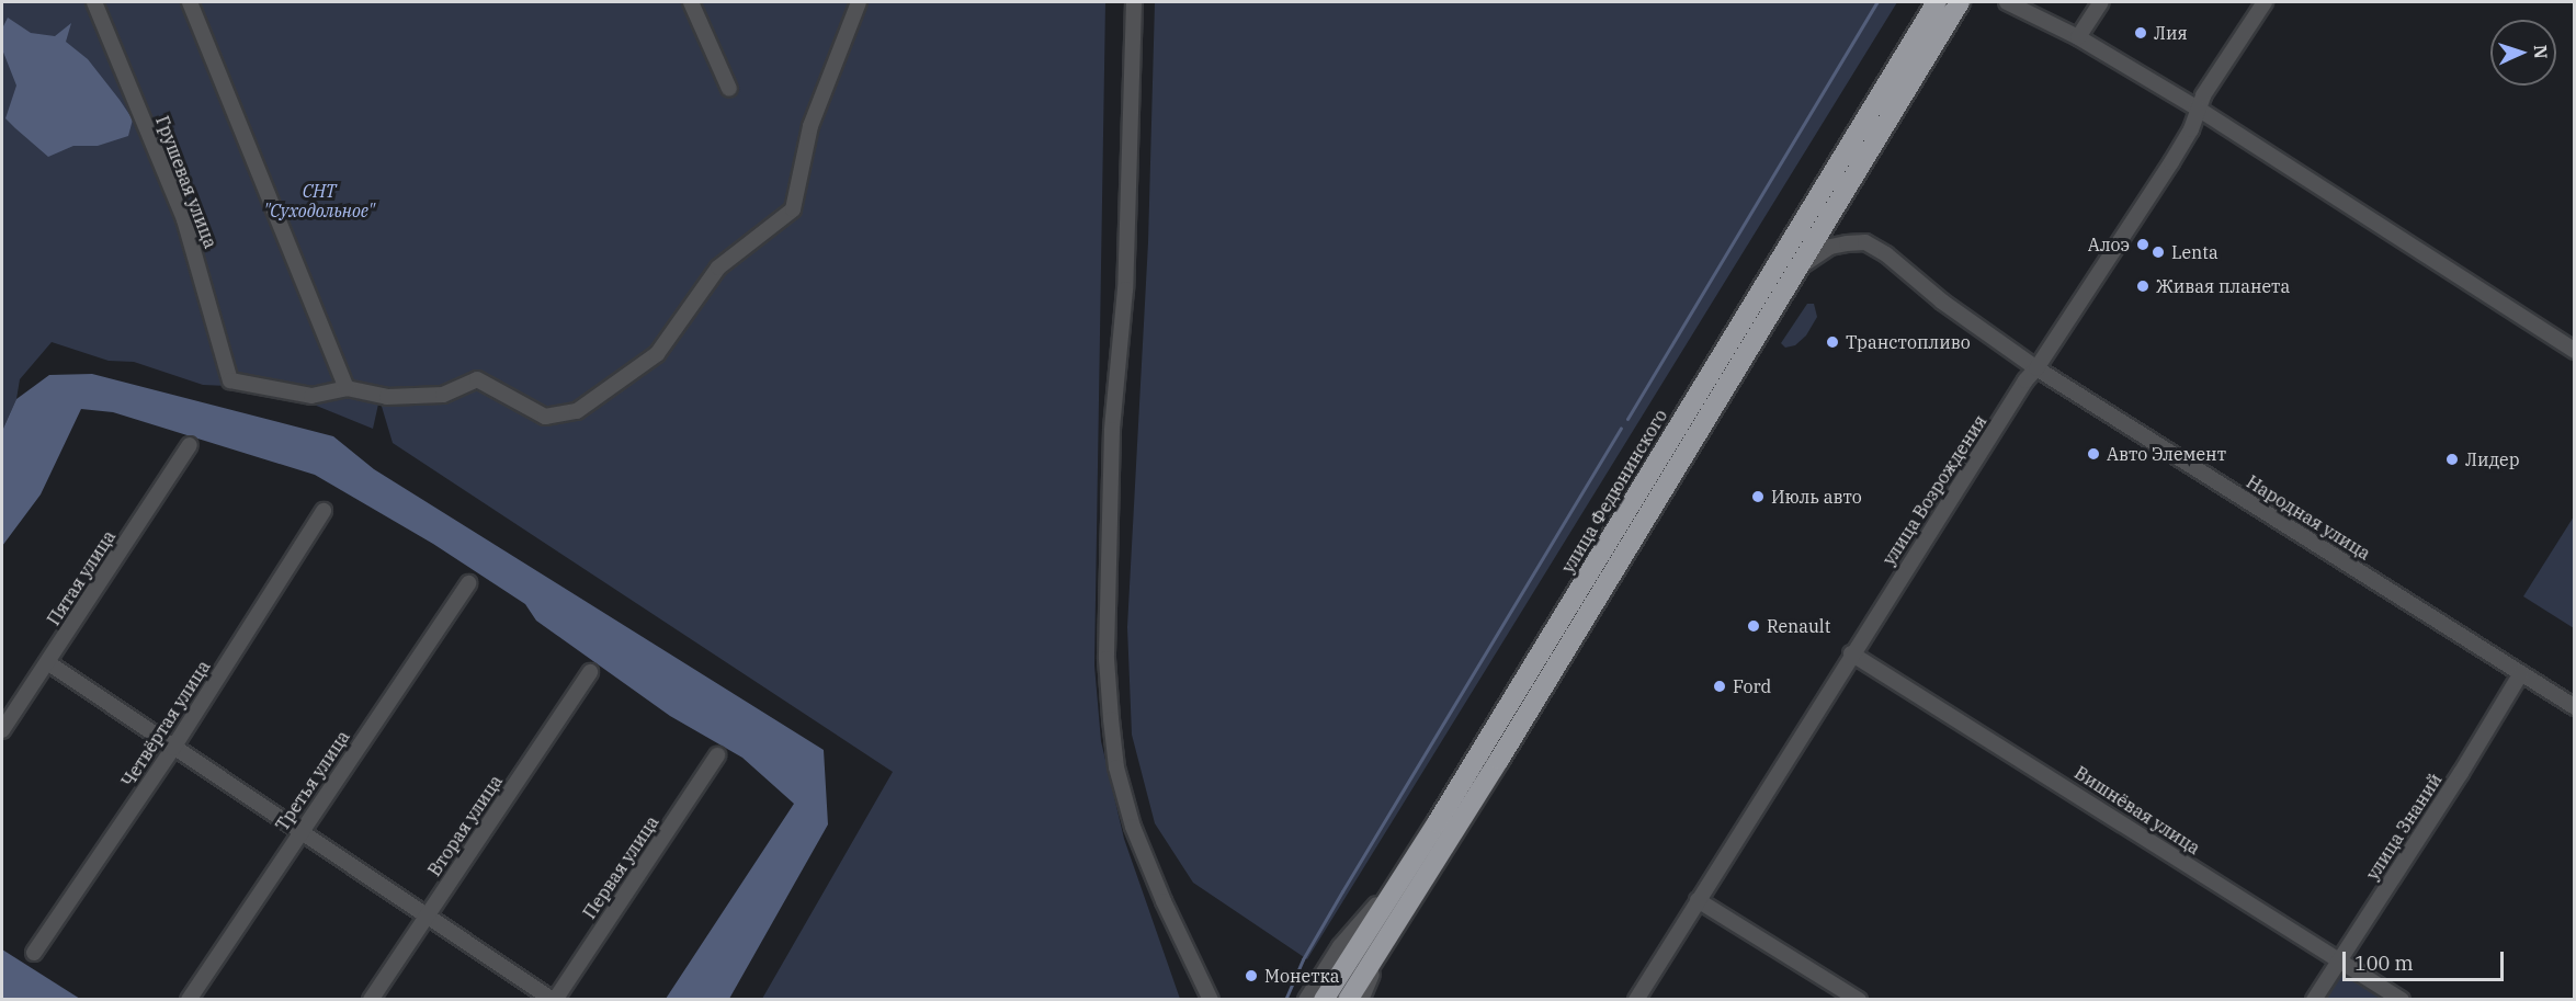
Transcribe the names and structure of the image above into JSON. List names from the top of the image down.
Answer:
{
  "streets": {
    "highway": ["улица Федюнинского"],
    "street": [
      "Грушевая улица",
      "улица Возрождения",
      "Народная улица",
      "Пятая улица",
      "Четвёртая улица",
      "Третья улица",
      "Вишнёвая улица",
      "Вторая улица",
      "улица Знаний",
      "Первая улица"
    ]
  },
  "crossings": [
    ["улица Возрождения", "Народная улица"],
    ["улица Возрождения", "Вишнёвая улица"],
    ["Народная улица", "улица Знаний"],
    ["Вишнёвая улица", "улица Знаний"]
  ],
  "parks": ["СНТ \"Суходольное\""],
  "places": [
    "Лия",
    "Алоэ",
    "Lenta",
    "Живая планета",
    "Транстопливо",
    "Авто Элемент",
    "Лидер",
    "Июль авто",
    "Renault",
    "Ford",
    "Монетка"
  ],
  "scale_bar": "100 m",
  "north": "right"
}
